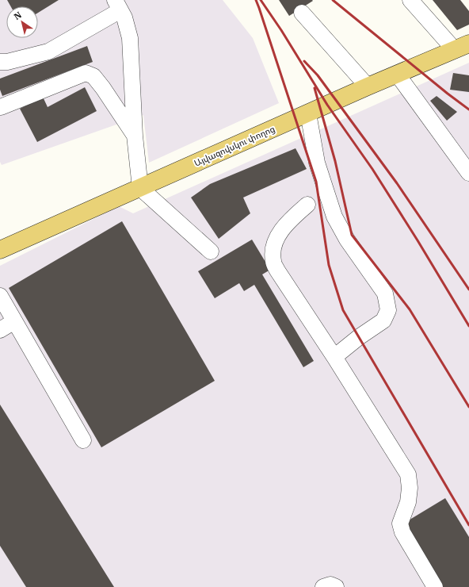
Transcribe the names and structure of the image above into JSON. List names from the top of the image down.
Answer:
{
  "streets": {
    "main road": ["Այվազովսկու փողոց"]
  },
  "north": "top left"
}
